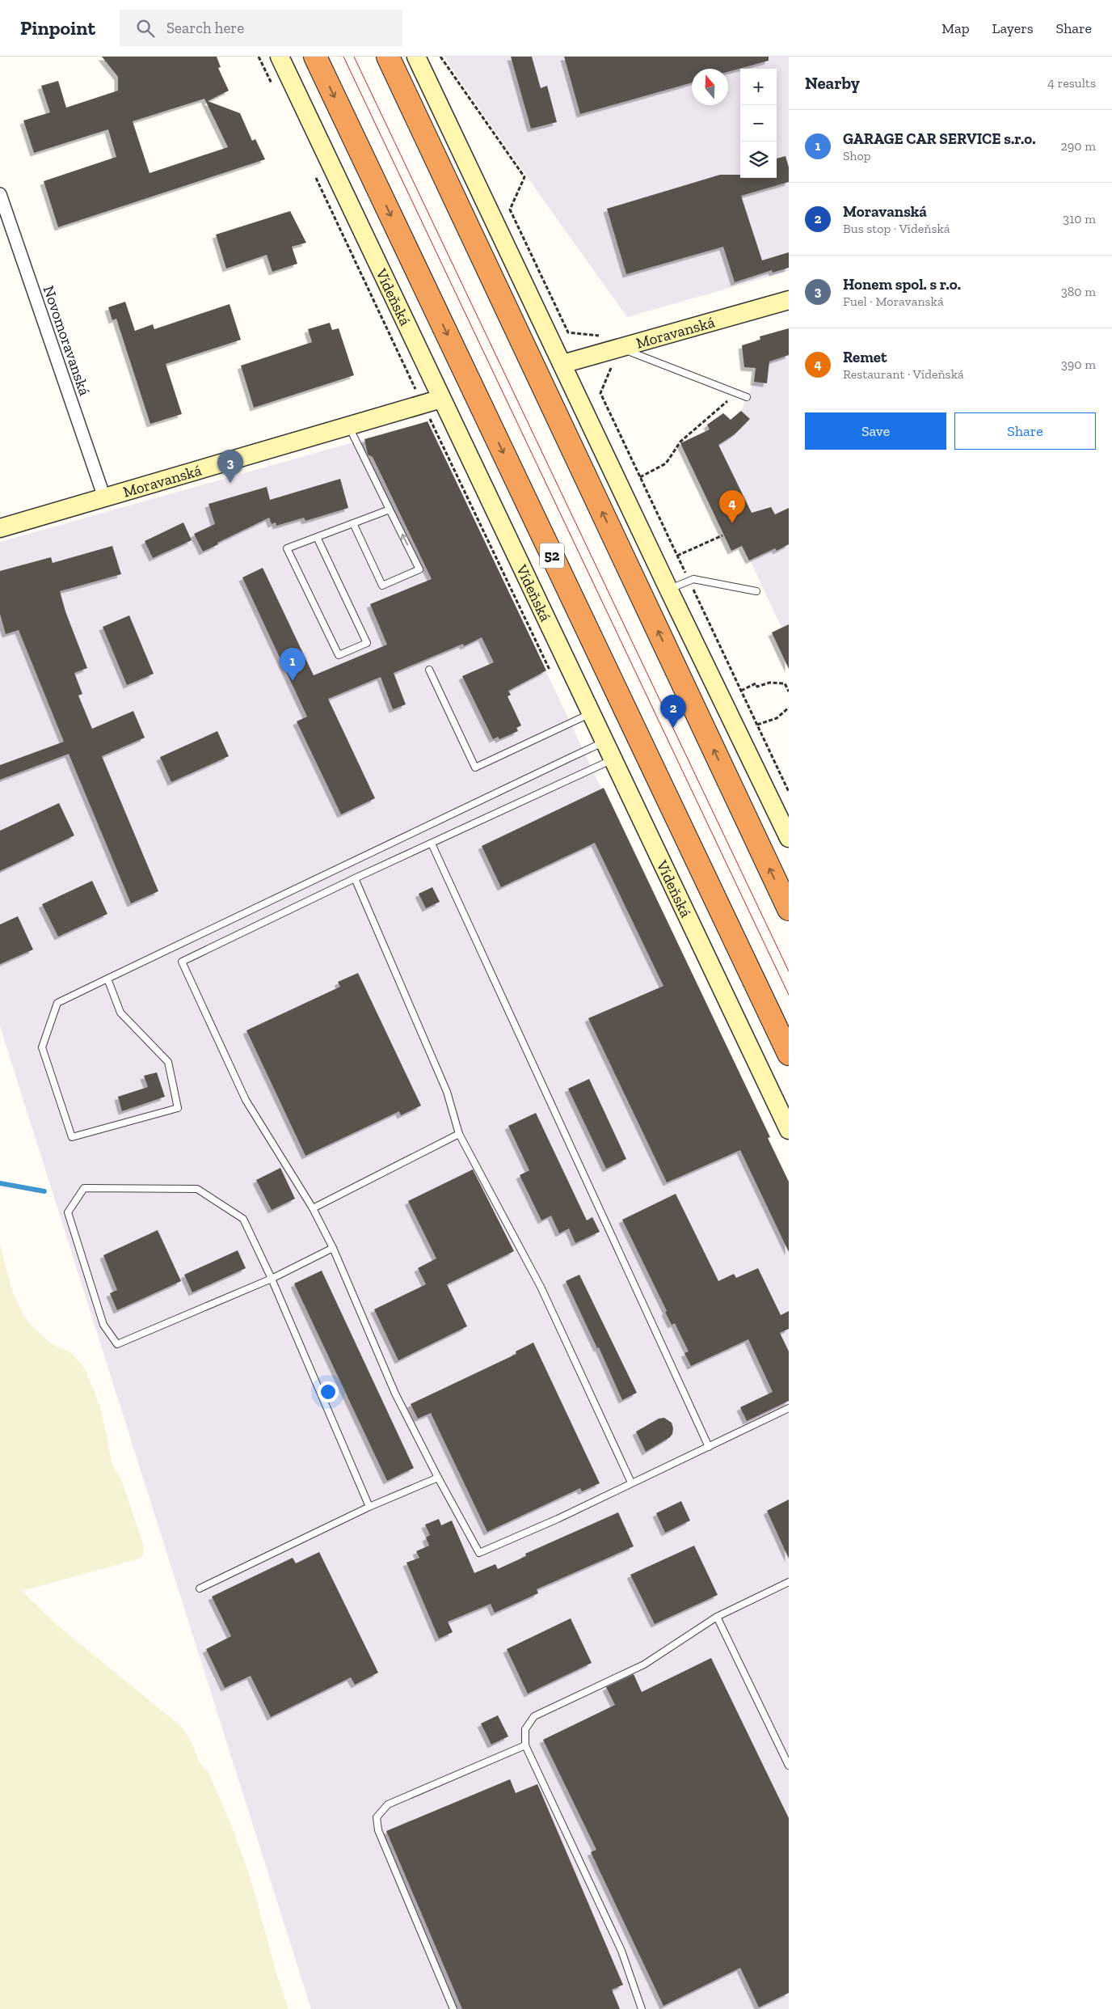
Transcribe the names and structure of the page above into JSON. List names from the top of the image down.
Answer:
{
  "streets": {
    "highway": ["52"],
    "street": ["Vídeňská", "Moravanská", "Novomoravanská"]
  },
  "crossings": [
    ["Vídeňská", "Moravanská"],
    ["Moravanská", "Novomoravanská"]
  ],
  "north": "top",
  "page": {
    "header": "Pinpoint",
    "search": "Search here",
    "nav": ["Map", "Layers", "Share"],
    "heading": ["Nearby", "4 results"],
    "map_buttons": ["+", "−"],
    "list": [
      {
        "mark": "1",
        "name": "GARAGE CAR SERVICE s.r.o.",
        "note": "Shop",
        "value": "290 m"
      },
      {
        "mark": "2",
        "name": "Moravanská",
        "note": "Bus stop · Vídeňská",
        "value": "310 m"
      },
      {
        "mark": "3",
        "name": "Honem spol. s r.o.",
        "note": "Fuel · Moravanská",
        "value": "380 m"
      },
      {
        "mark": "4",
        "name": "Remet",
        "note": "Restaurant · Vídeňská",
        "value": "390 m"
      }
    ],
    "buttons": ["Save", "Share"],
    "pins": [
      "3",
      "4",
      "1",
      "2"
    ]
  }
}
